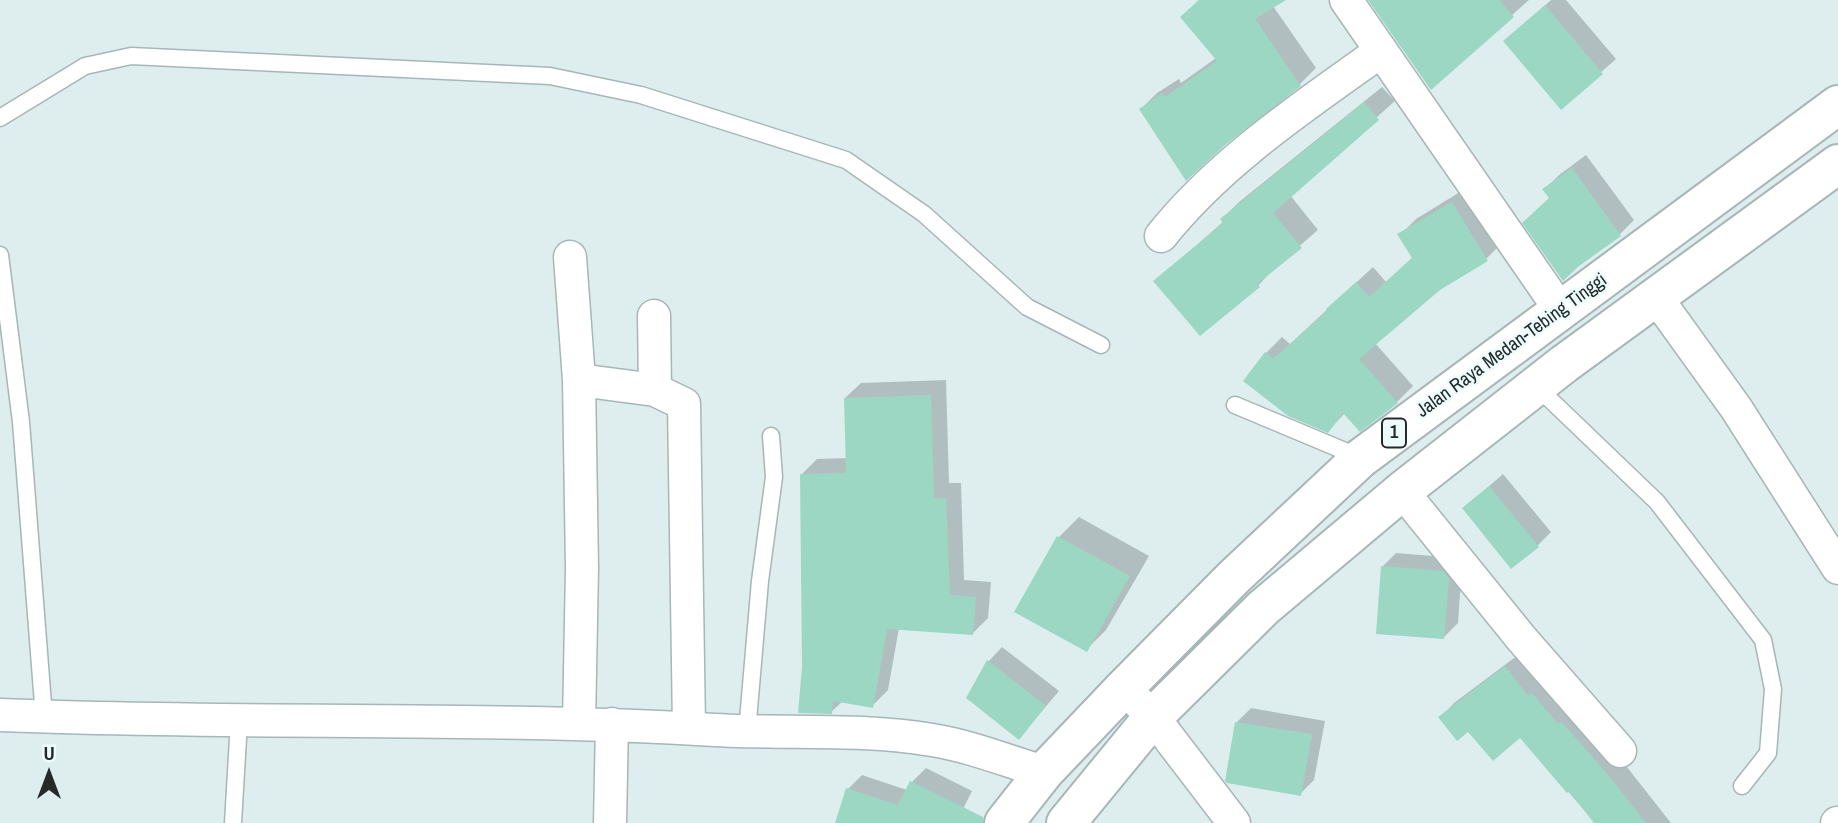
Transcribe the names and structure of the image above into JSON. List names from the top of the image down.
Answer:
{
  "streets": {
    "highway": ["Jalan Raya Medan-Tebing Tinggi", "1"]
  },
  "north": "top"
}
